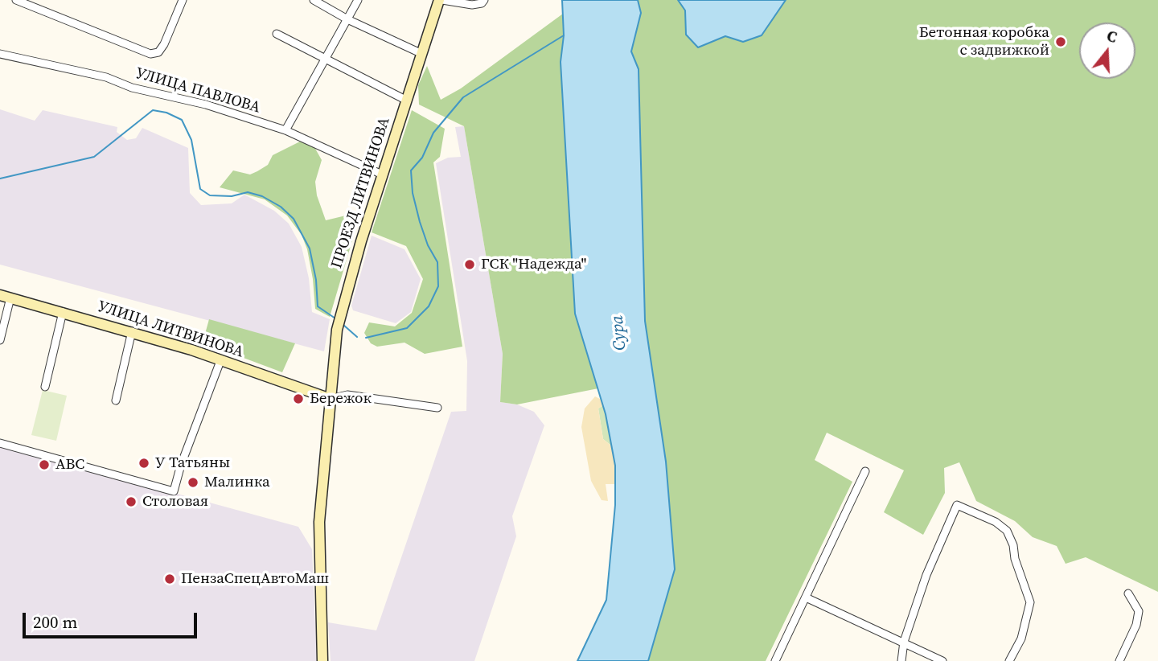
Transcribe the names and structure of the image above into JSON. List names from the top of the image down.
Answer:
{
  "streets": {
    "main road": ["ПРОЕЗД ЛИТВИНОВА", "УЛИЦА ЛИТВИНОВА"],
    "street": ["УЛИЦА ПАВЛОВА"]
  },
  "crossings": [
    ["УЛИЦА ПАВЛОВА", "ПРОЕЗД ЛИТВИНОВА"],
    ["ПРОЕЗД ЛИТВИНОВА", "УЛИЦА ЛИТВИНОВА"]
  ],
  "water": ["Сура"],
  "places": [
    "Бетонная коробка с задвижкой",
    "ГСК \"Надежда\"",
    "Бережок",
    "У Татьяны",
    "ABC",
    "Малинка",
    "Столовая",
    "ПензаСпецАвтоМаш"
  ],
  "scale_bar": "200 m",
  "north": "top"
}
